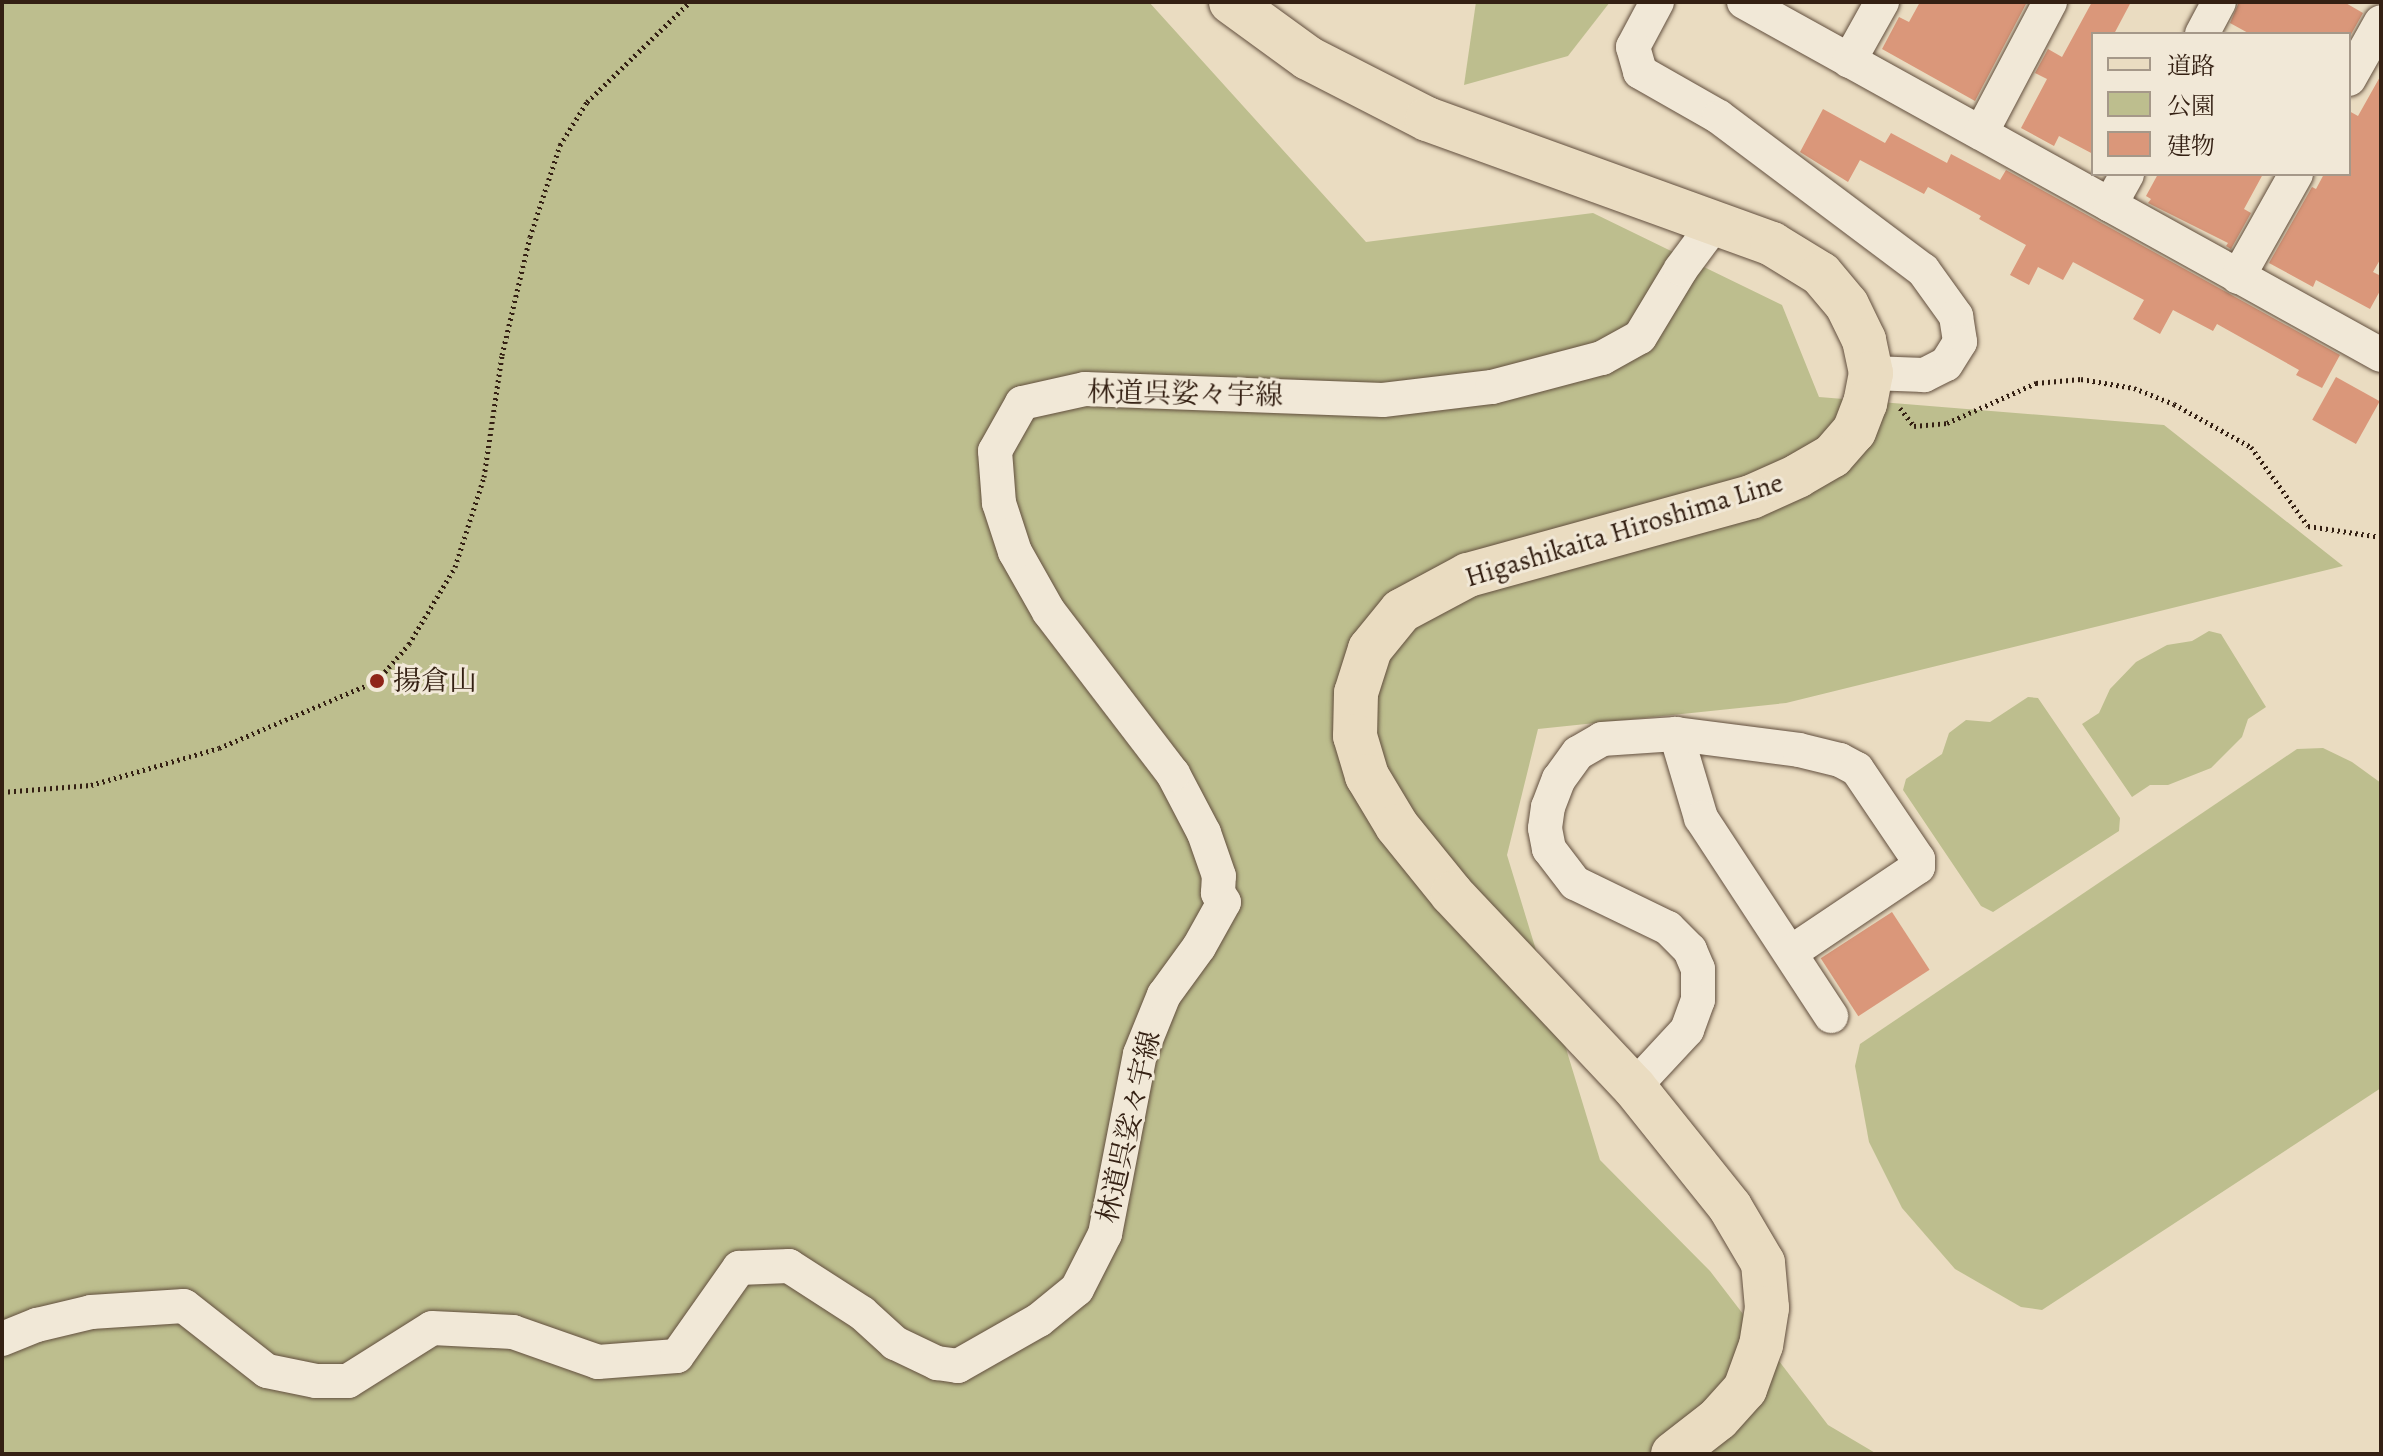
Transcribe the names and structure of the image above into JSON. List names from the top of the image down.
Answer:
{
  "streets": {
    "main road": ["Higashikaita Hiroshima Line"],
    "street": ["林道呉娑々宇線"]
  },
  "crossings": [
    ["林道呉娑々宇線", "Higashikaita Hiroshima Line"]
  ],
  "places": ["揚倉山"],
  "legend": ["道路", "公園", "建物"]
}
